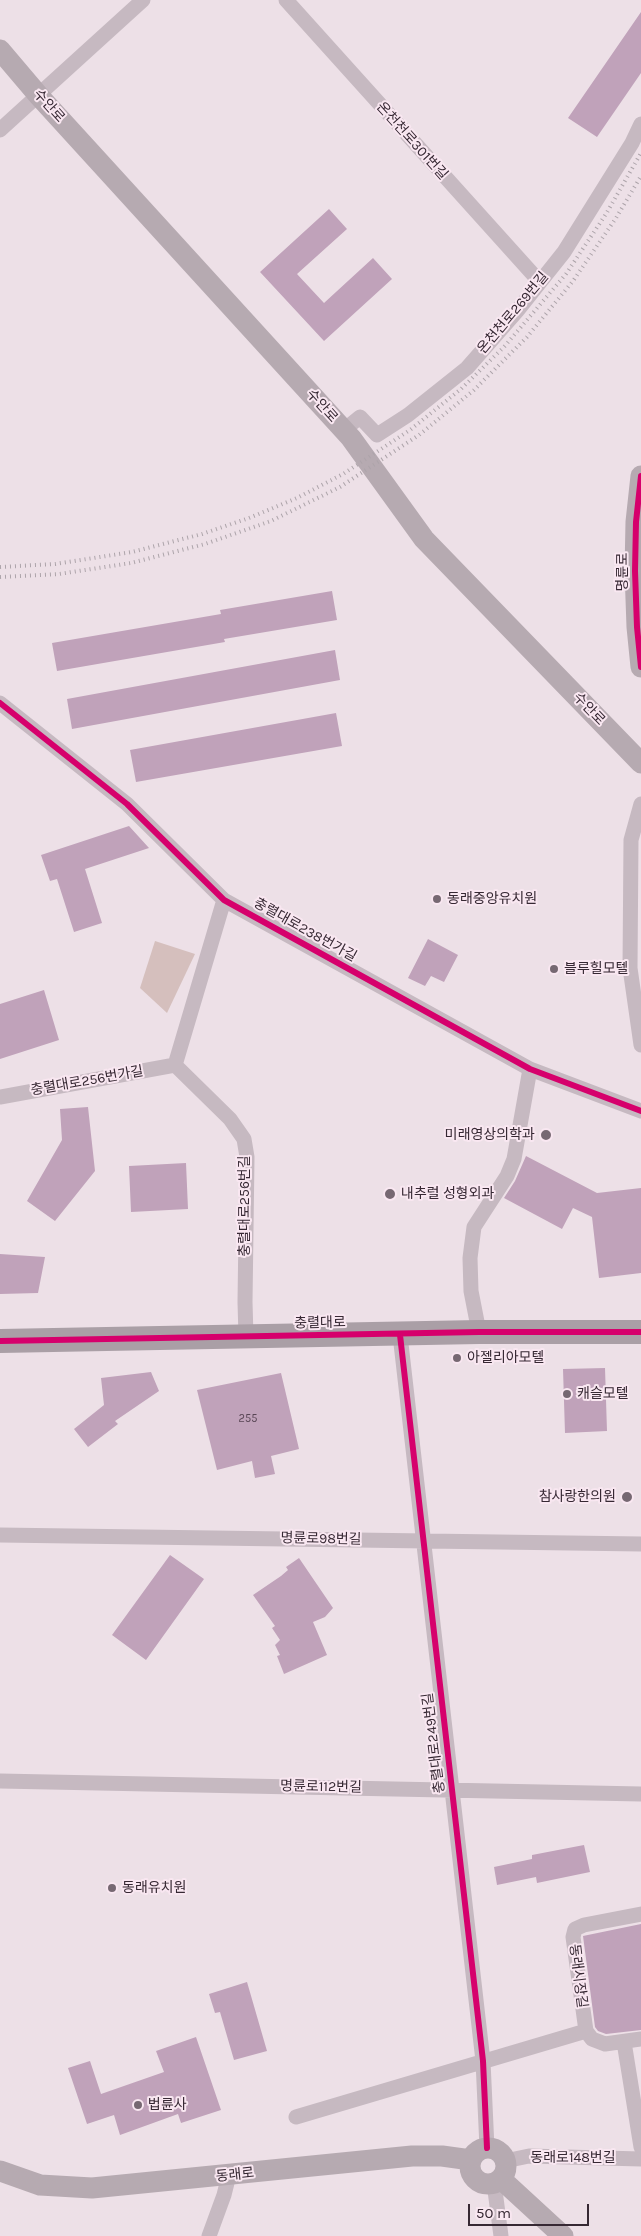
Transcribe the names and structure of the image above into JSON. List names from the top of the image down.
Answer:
{
  "streets": {
    "main road": [
      "수안로",
      "명륜로",
      "충렬대로",
      "동래로"
    ],
    "street": [
      "온천천로301번길",
      "온천천로269번길",
      "충렬대로238번가길",
      "충렬대로256번가길",
      "충렬대로256번길",
      "명륜로98번길",
      "충렬대로249번길",
      "명륜로112번길",
      "동래시장길",
      "동래로148번길"
    ]
  },
  "crossings": [
    ["수안로", "온천천로269번길"],
    ["온천천로301번길", "온천천로269번길"],
    ["충렬대로256번가길", "충렬대로256번길"],
    ["충렬대로256번길", "충렬대로"],
    ["충렬대로", "충렬대로249번길"],
    ["명륜로98번길", "충렬대로249번길"],
    ["충렬대로249번길", "명륜로112번길"],
    ["충렬대로249번길", "동래로148번길"],
    ["충렬대로249번길", "동래로"],
    ["동래로148번길", "동래로"]
  ],
  "places": [
    "동래중앙유치원",
    "블루힐모텔",
    "미래영상의학과",
    "내추럴 성형외과",
    "아젤리아모텔",
    "캐슬모텔",
    "참사랑한의원",
    "동래유치원",
    "법륜사"
  ],
  "house_numbers": ["255"],
  "scale_bar": "50 m"
}
